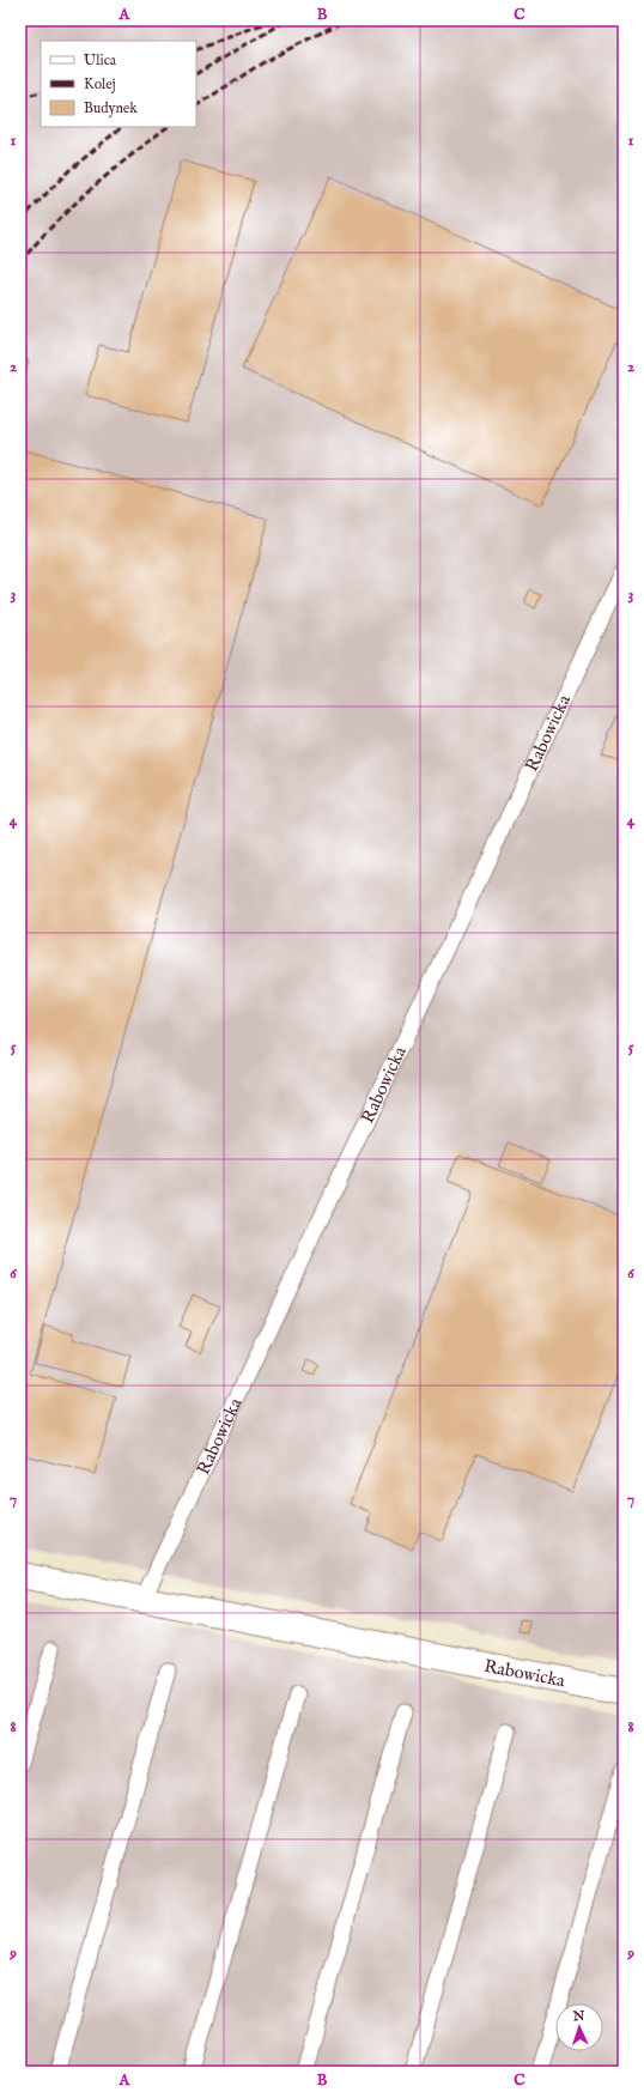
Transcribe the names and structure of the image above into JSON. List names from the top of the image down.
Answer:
{
  "streets": {
    "street": ["Rabowicka"]
  },
  "legend": ["Ulica", "Kolej", "Budynek"],
  "north": "top",
  "grid": {
    "columns": ["A", "B", "C"],
    "rows": [
      "1",
      "2",
      "3",
      "4",
      "5",
      "6",
      "7",
      "8",
      "9"
    ]
  }
}
